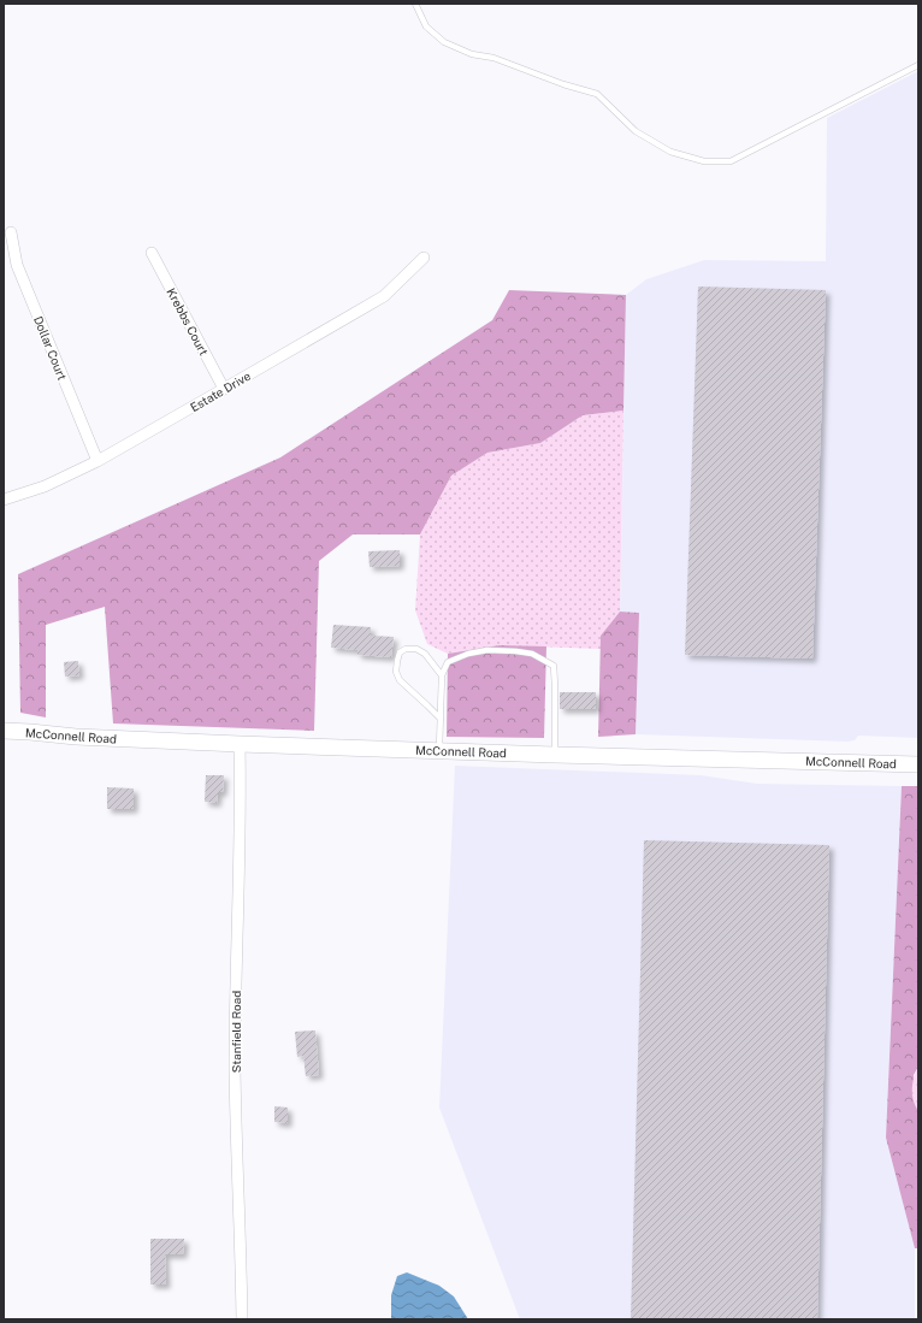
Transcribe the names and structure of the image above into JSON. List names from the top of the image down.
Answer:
{
  "streets": {
    "street": [
      "Krebbs Court",
      "Dollar Court",
      "Estate Drive",
      "McConnell Road",
      "Stanfield Road"
    ]
  },
  "crossings": [
    ["Krebbs Court", "Estate Drive"],
    ["Dollar Court", "Estate Drive"],
    ["McConnell Road", "Stanfield Road"]
  ]
}
